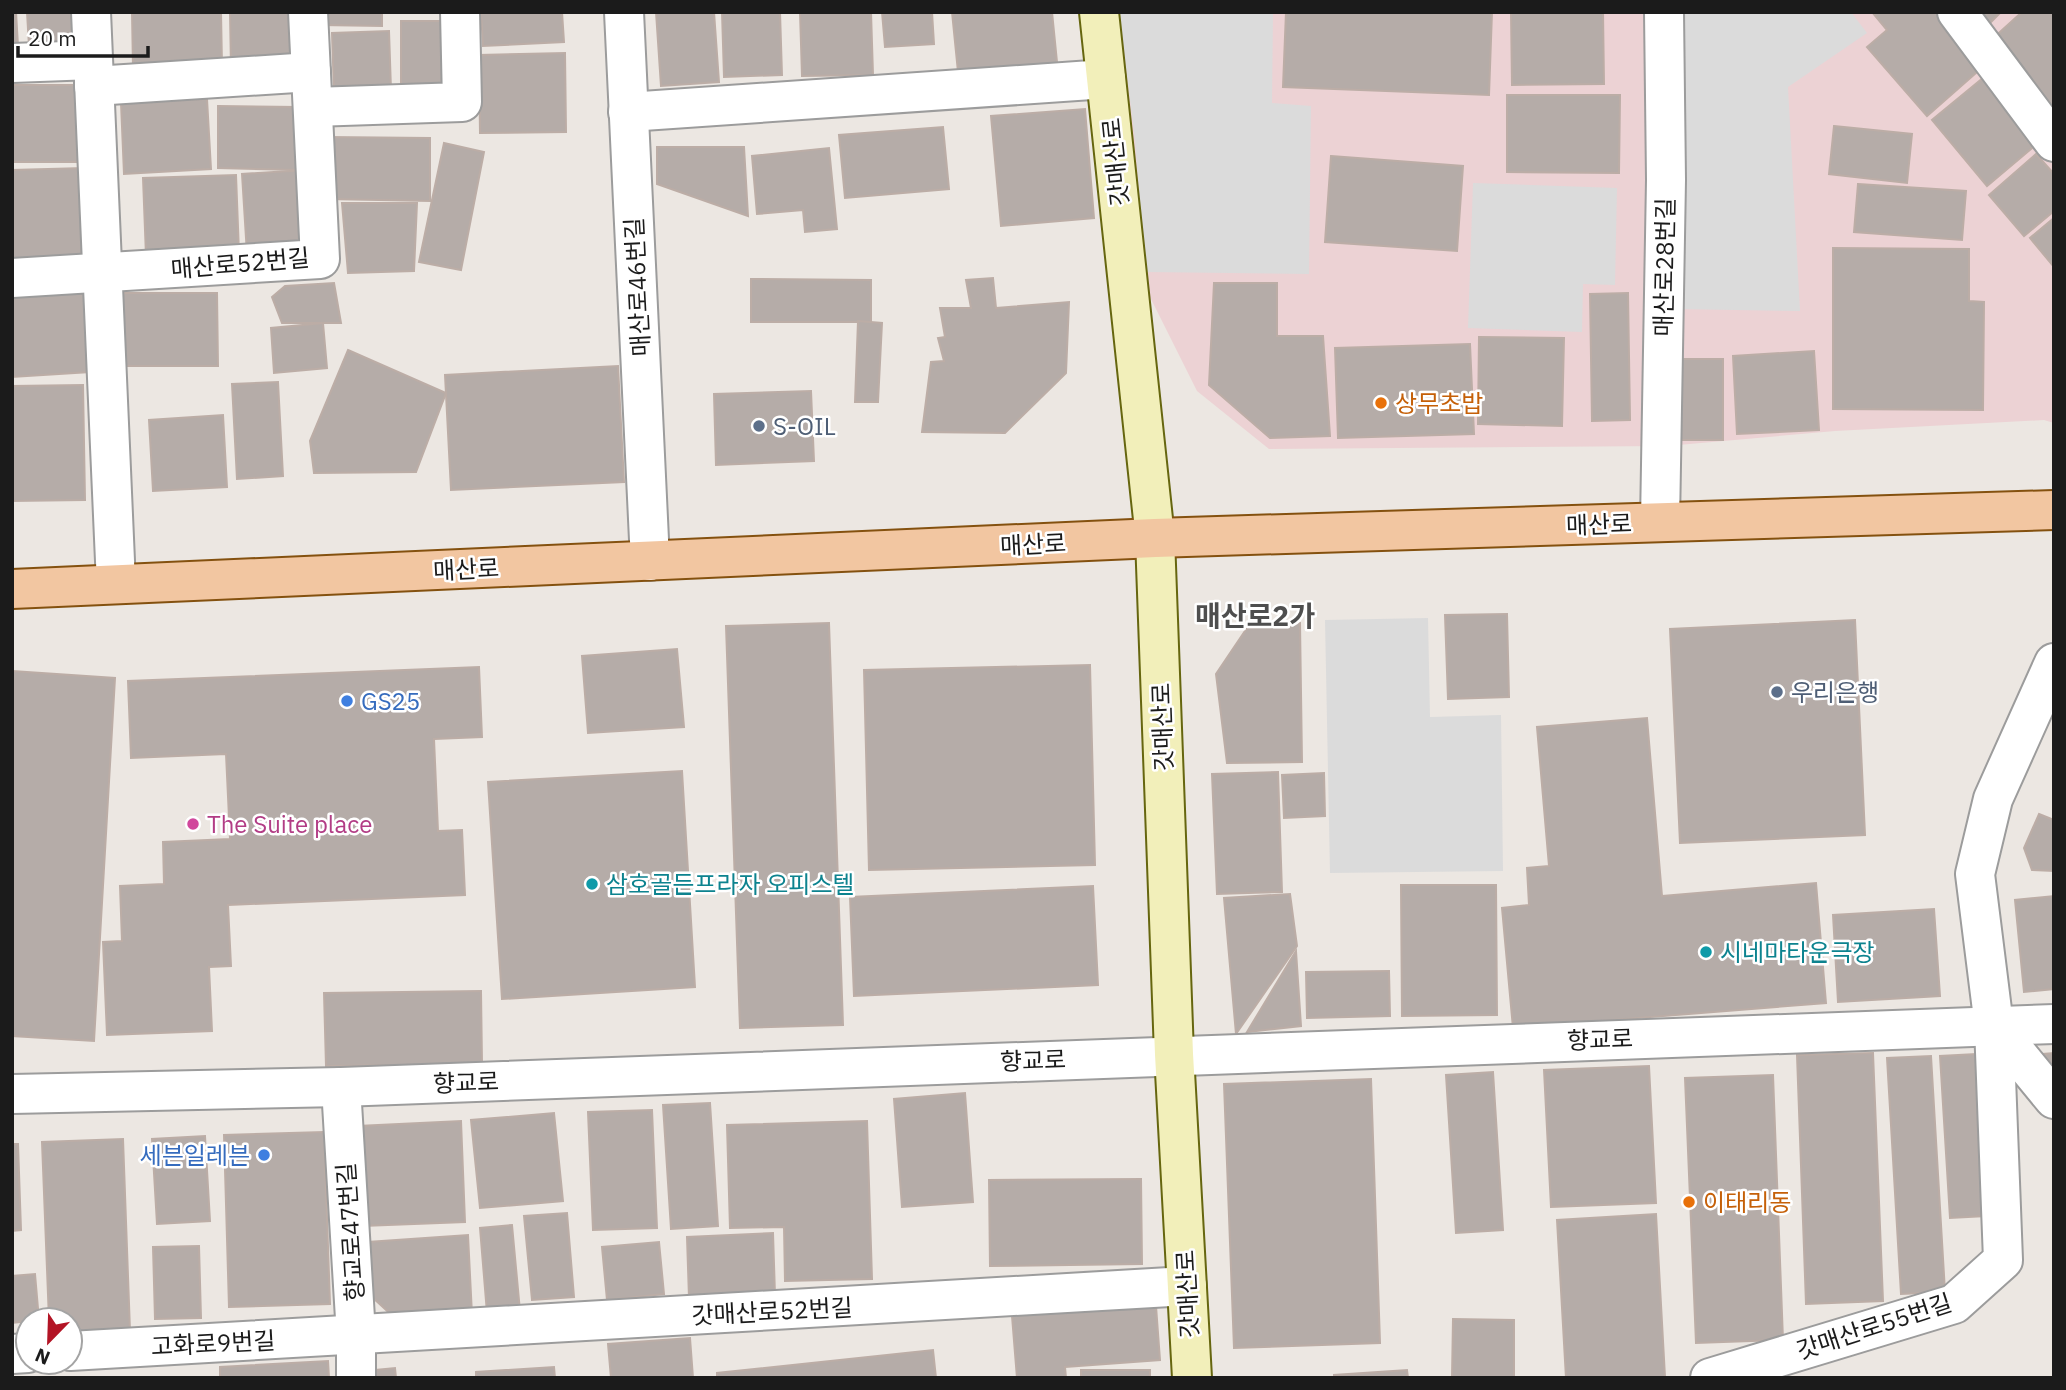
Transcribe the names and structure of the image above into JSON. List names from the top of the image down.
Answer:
{
  "streets": {
    "main road": ["매산로"],
    "street": [
      "갓매산로",
      "매산로52번길",
      "매산로28번길",
      "매산로46번길",
      "향교로",
      "향교로47번길",
      "갓매산로52번길",
      "갓매산로55번길",
      "고화로9번길"
    ]
  },
  "crossings": [
    ["갓매산로", "매산로"],
    ["갓매산로", "향교로"],
    ["갓매산로", "갓매산로52번길"],
    ["매산로28번길", "매산로"],
    ["매산로46번길", "매산로"],
    ["향교로", "향교로47번길"],
    ["향교로", "갓매산로55번길"],
    ["향교로47번길", "갓매산로52번길"],
    ["향교로47번길", "고화로9번길"],
    ["갓매산로52번길", "고화로9번길"]
  ],
  "districts": ["매산로2가"],
  "places": [
    "상무초밥",
    "S-OIL",
    "우리은행",
    "GS25",
    "The Suite place",
    "삼호골든프라자 오피스텔",
    "시네마타운극장",
    "세븐일레븐",
    "이태리동"
  ],
  "scale_bar": "20 m",
  "north": "bottom left"
}
